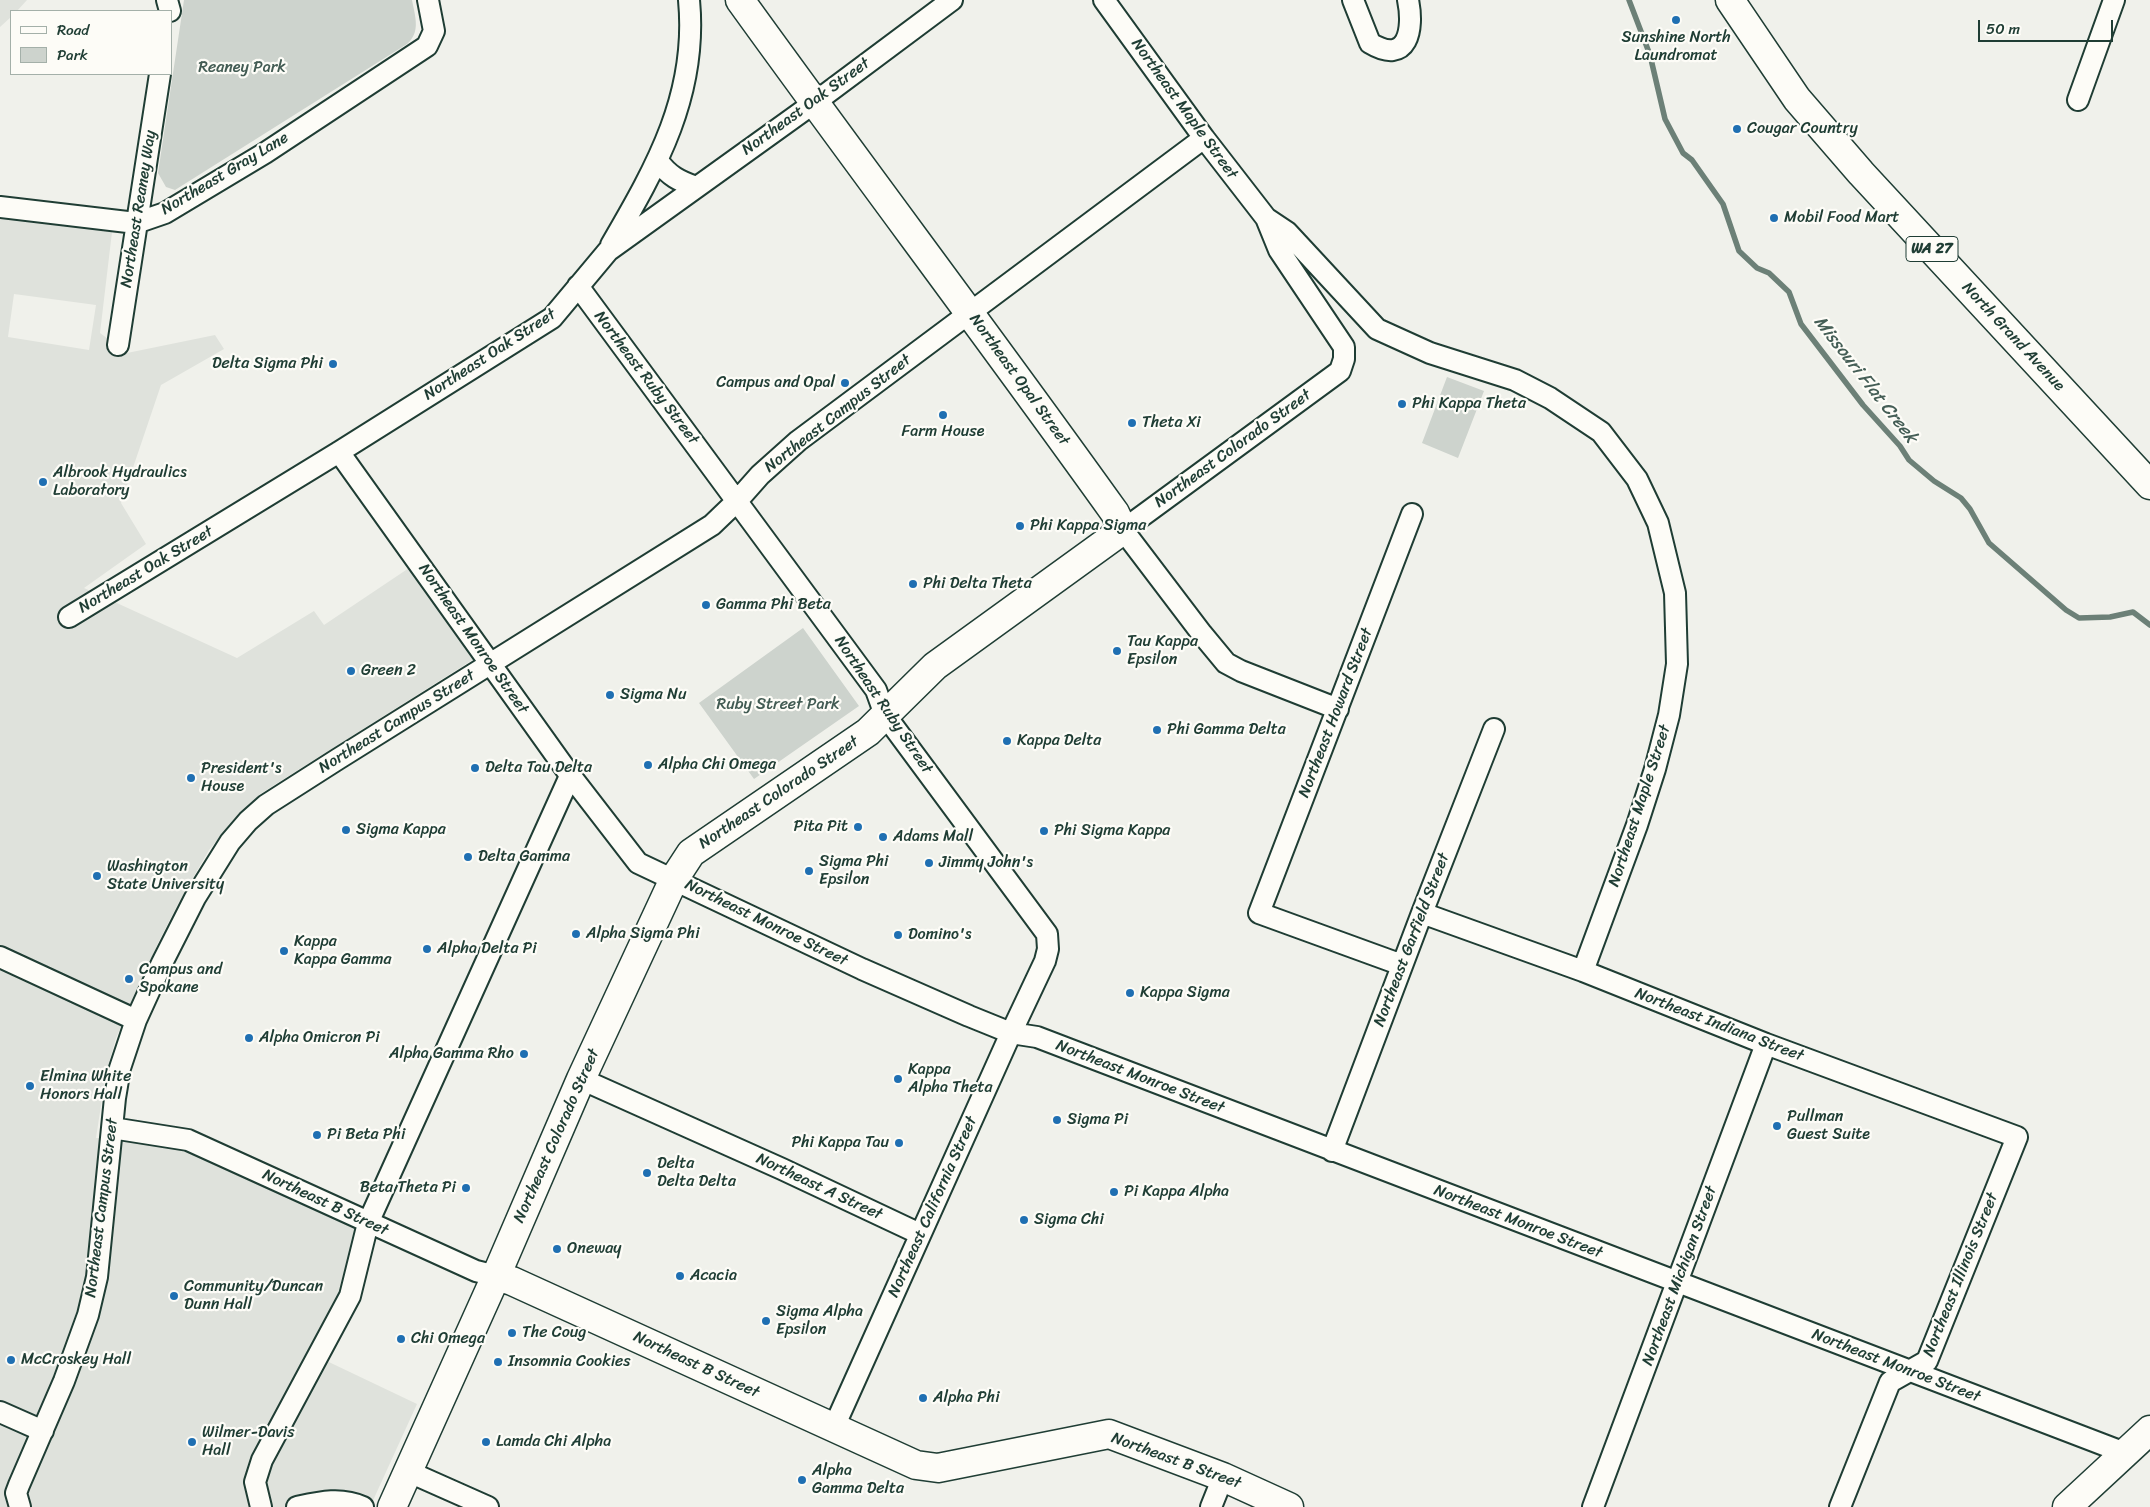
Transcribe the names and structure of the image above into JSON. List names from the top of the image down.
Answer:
{
  "streets": {
    "street": [
      "Northeast Oak Street",
      "Northeast Maple Street",
      "Northeast Gray Lane",
      "Northeast Reaney Way",
      "WA 27",
      "North Grand Avenue",
      "Northeast Ruby Street",
      "Northeast Opal Street",
      "Northeast Campus Street",
      "Northeast Colorado Street",
      "Northeast Monroe Street",
      "Northeast Howard Street",
      "Northeast Garfield Street",
      "Northeast Indiana Street",
      "Northeast A Street",
      "Northeast B Street",
      "Northeast California Street",
      "Northeast Illinois Street",
      "Northeast Michigan Street"
    ]
  },
  "crossings": [
    ["Northeast Oak Street", "Northeast Ruby Street"],
    ["Northeast Oak Street", "Northeast Opal Street"],
    ["Northeast Oak Street", "Northeast Monroe Street"],
    ["Northeast Maple Street", "Northeast Campus Street"],
    ["Northeast Maple Street", "Northeast Colorado Street"],
    ["Northeast Maple Street", "Northeast Indiana Street"],
    ["Northeast Gray Lane", "Northeast Reaney Way"],
    ["Northeast Ruby Street", "Northeast Campus Street"],
    ["Northeast Ruby Street", "Northeast Colorado Street"],
    ["Northeast Ruby Street", "Northeast California Street"],
    ["Northeast Opal Street", "Northeast Campus Street"],
    ["Northeast Opal Street", "Northeast Colorado Street"],
    ["Northeast Opal Street", "Northeast Howard Street"],
    ["Northeast Campus Street", "Northeast Monroe Street"],
    ["Northeast Campus Street", "Northeast B Street"],
    ["Northeast Colorado Street", "Northeast Monroe Street"],
    ["Northeast Colorado Street", "Northeast A Street"],
    ["Northeast Colorado Street", "Northeast B Street"],
    ["Northeast Monroe Street", "Northeast Garfield Street"],
    ["Northeast Monroe Street", "Northeast California Street"],
    ["Northeast Monroe Street", "Northeast Illinois Street"],
    ["Northeast Monroe Street", "Northeast Michigan Street"],
    ["Northeast Howard Street", "Northeast Garfield Street"],
    ["Northeast Garfield Street", "Northeast Indiana Street"],
    ["Northeast Indiana Street", "Northeast Illinois Street"],
    ["Northeast Indiana Street", "Northeast Michigan Street"],
    ["Northeast A Street", "Northeast California Street"],
    ["Northeast B Street", "Northeast California Street"]
  ],
  "water": ["Missouri Flat Creek"],
  "parks": ["Reaney Park", "Ruby Street Park"],
  "places": [
    "Sunshine North Laundromat",
    "Cougar Country",
    "Mobil Food Mart",
    "Delta Sigma Phi",
    "Campus and Opal",
    "Phi Kappa Theta",
    "Farm House",
    "Theta Xi",
    "Albrook Hydraulics Laboratory",
    "Phi Kappa Sigma",
    "Phi Delta Theta",
    "Gamma Phi Beta",
    "Tau Kappa Epsilon",
    "Green 2",
    "Sigma Nu",
    "Phi Gamma Delta",
    "Kappa Delta",
    "Alpha Chi Omega",
    "Delta Tau Delta",
    "President's House",
    "Pita Pit",
    "Sigma Kappa",
    "Phi Sigma Kappa",
    "Adams Mall",
    "Delta Gamma",
    "Jimmy John's",
    "Sigma Phi Epsilon",
    "Washington State University",
    "Alpha Sigma Phi",
    "Domino's",
    "Alpha Delta Pi",
    "Kappa Kappa Gamma",
    "Campus and Spokane",
    "Kappa Sigma",
    "Alpha Omicron Pi",
    "Alpha Gamma Rho",
    "Kappa Alpha Theta",
    "Elmina White Honors Hall",
    "Sigma Pi",
    "Pullman Guest Suite",
    "Pi Beta Phi",
    "Phi Kappa Tau",
    "Delta Delta Delta",
    "Beta Theta Pi",
    "Pi Kappa Alpha",
    "Sigma Chi",
    "Oneway",
    "Acacia",
    "Community/Duncan Dunn Hall",
    "Sigma Alpha Epsilon",
    "The Coug",
    "Chi Omega",
    "McCroskey Hall",
    "Insomnia Cookies",
    "Alpha Phi",
    "Wilmer-Davis Hall",
    "Lamda Chi Alpha",
    "Alpha Gamma Delta"
  ],
  "legend": ["Road", "Park"],
  "scale_bar": "50 m"
}
